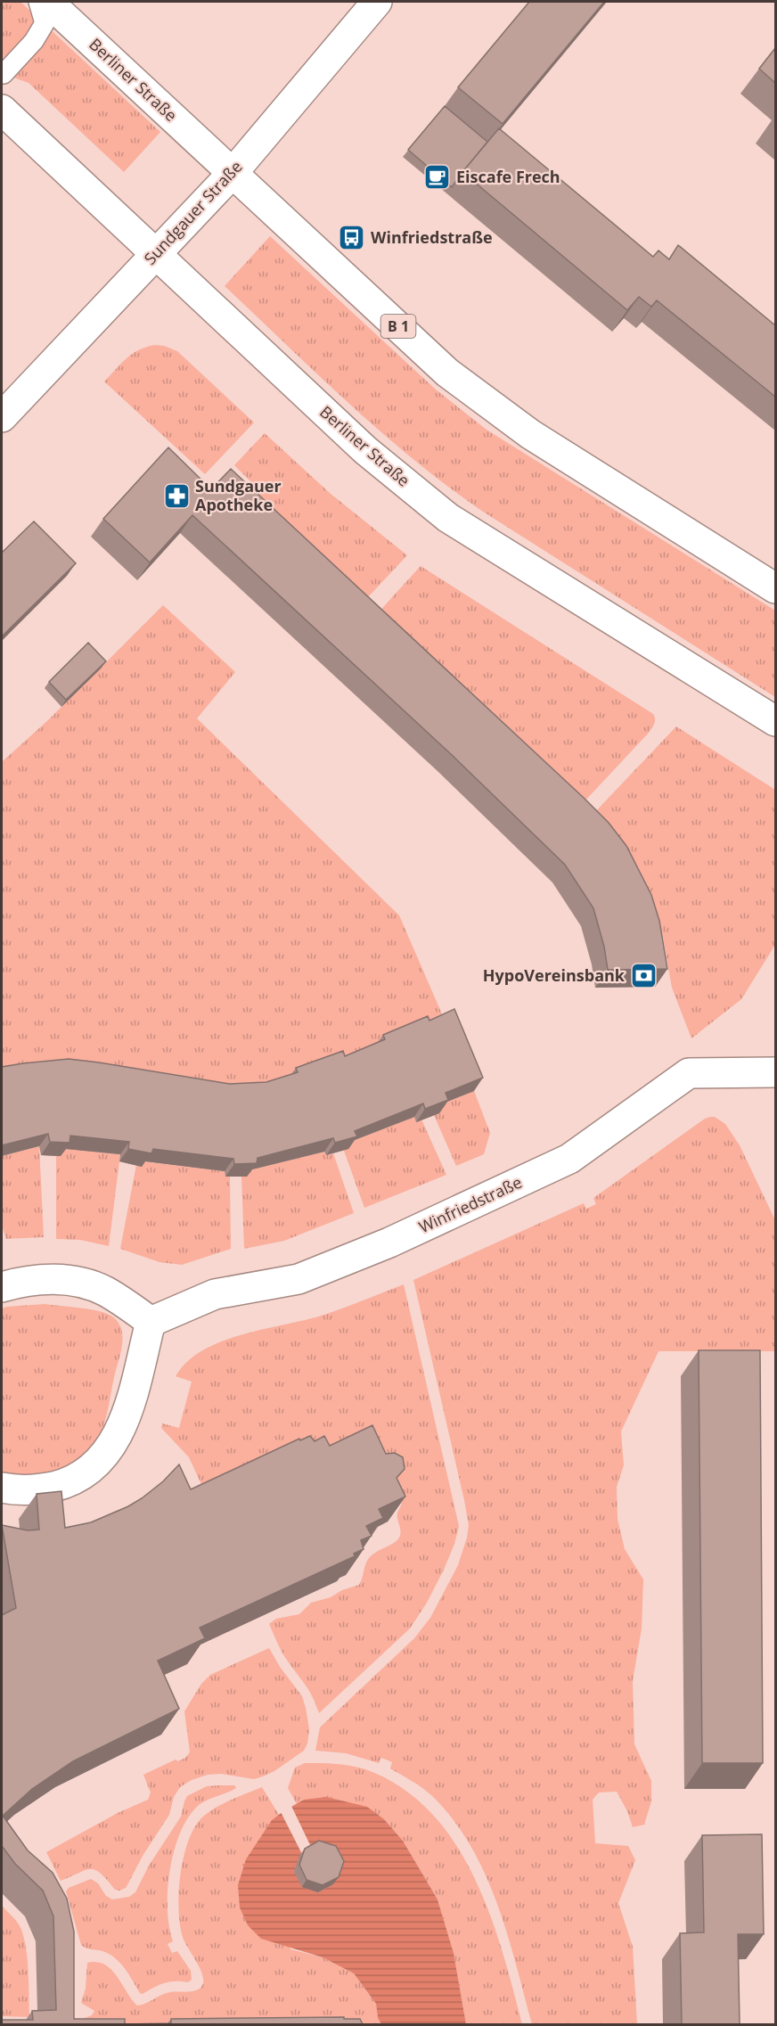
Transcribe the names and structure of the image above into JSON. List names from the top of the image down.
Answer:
{
  "streets": {
    "main road": [
      "Berliner Straße",
      "Sundgauer Straße",
      "B 1",
      "Winfriedstraße"
    ]
  },
  "crossings": [
    ["Berliner Straße", "Sundgauer Straße"]
  ],
  "places": {
    "cafe": ["Eiscafe Frech"],
    "bus stop": ["Winfriedstraße"],
    "pharmacy": ["Sundgauer Apotheke"],
    "bank": ["HypoVereinsbank"]
  }
}
